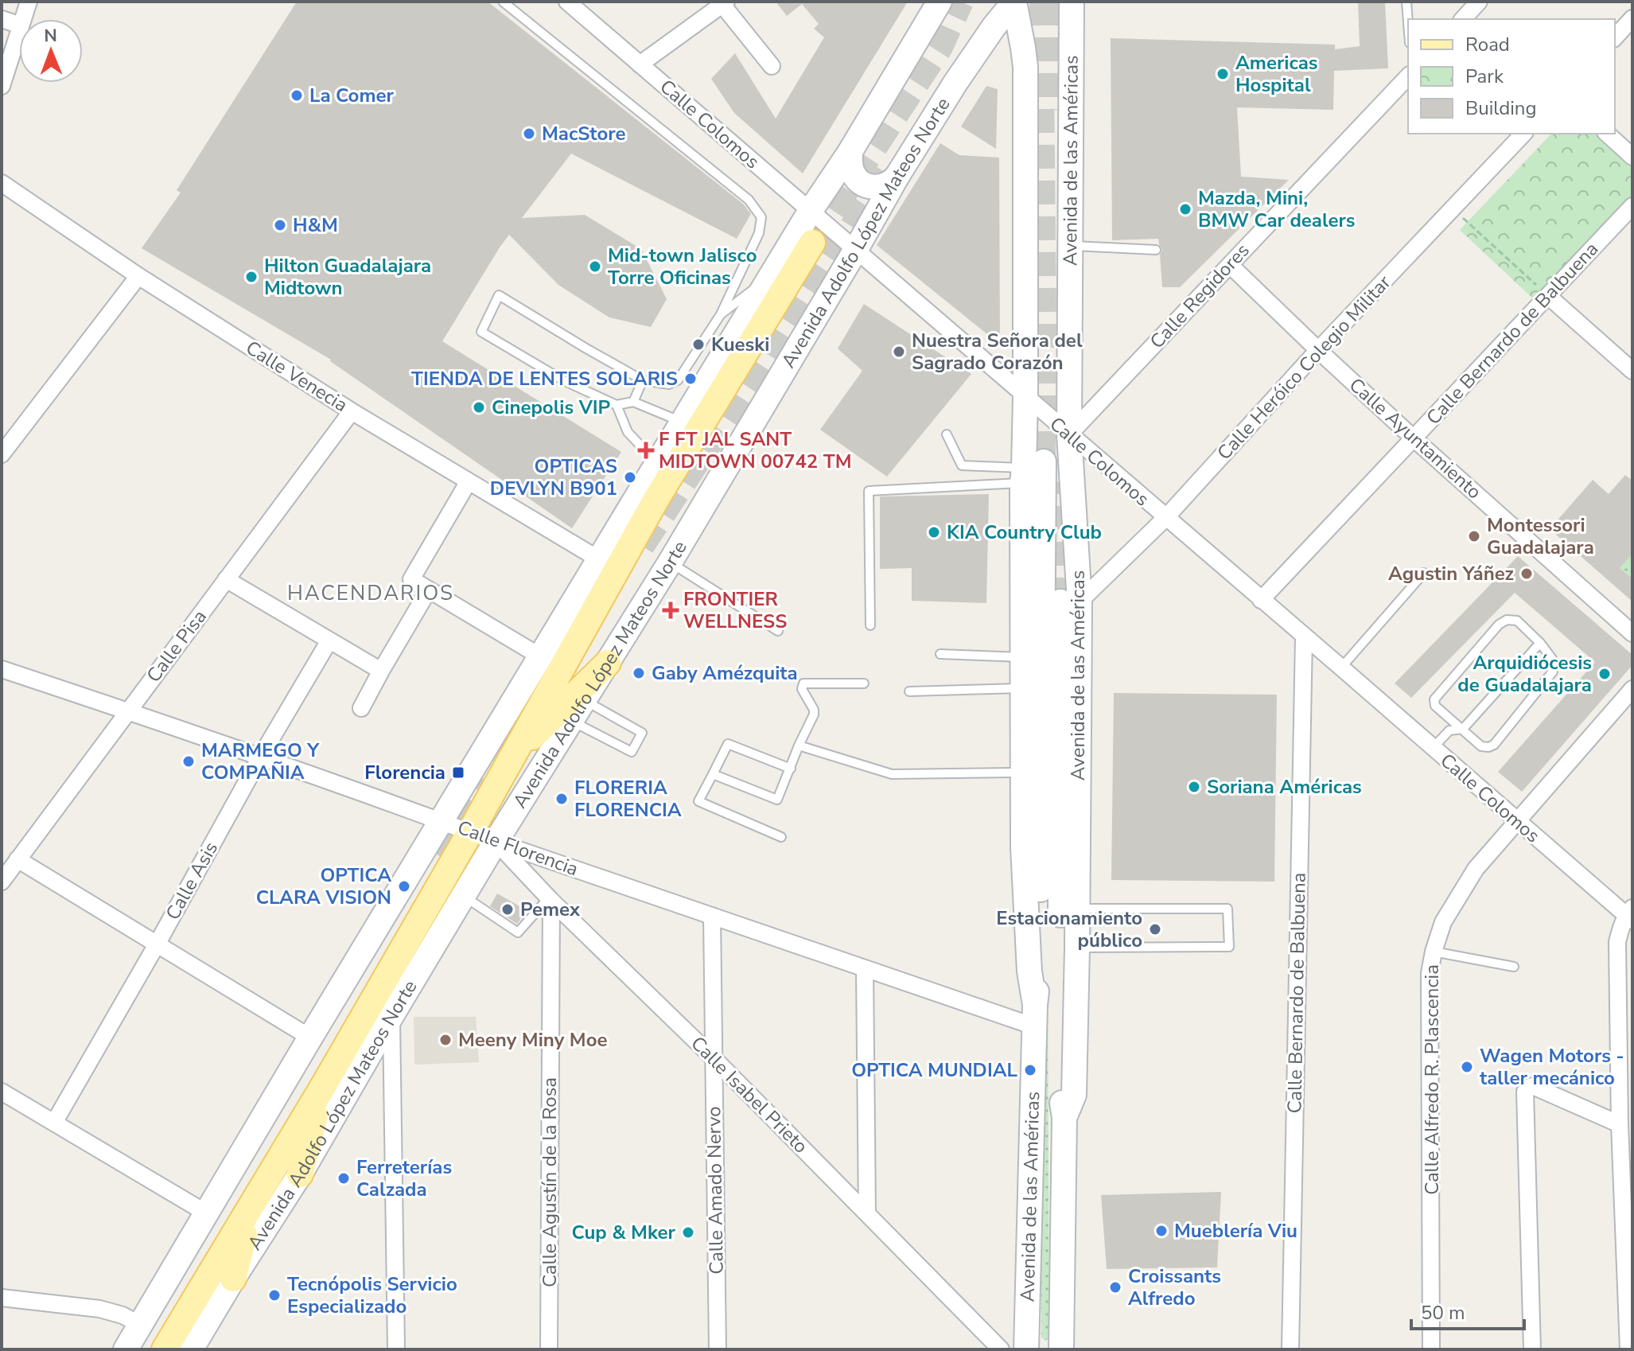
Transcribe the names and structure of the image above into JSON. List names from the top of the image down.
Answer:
{
  "streets": {
    "main road": ["Avenida de las Américas", "Avenida Adolfo López Mateos Norte"],
    "street": [
      "Calle Colomos",
      "Calle Regidores",
      "Calle Bernardo de Balbuena",
      "Calle Heróico Colegio Militar",
      "Calle Venecia",
      "Calle Ayuntamiento",
      "Calle Pisa",
      "Calle Florencia",
      "Calle Asis",
      "Calle Alfredo R. Plascencia",
      "Calle Isabel Prieto",
      "Calle Agustín de la Rosa",
      "Calle Amado Nervo"
    ]
  },
  "crossings": [
    ["Calle Colomos", "Avenida de las Américas"],
    ["Calle Colomos", "Avenida Adolfo López Mateos Norte"],
    ["Calle Colomos", "Calle Regidores"],
    ["Calle Colomos", "Calle Bernardo de Balbuena"],
    ["Calle Colomos", "Calle Heróico Colegio Militar"],
    ["Calle Colomos", "Calle Alfredo R. Plascencia"],
    ["Avenida de las Américas", "Avenida Adolfo López Mateos Norte"],
    ["Avenida de las Américas", "Calle Regidores"],
    ["Avenida de las Américas", "Calle Heróico Colegio Militar"],
    ["Avenida de las Américas", "Calle Florencia"],
    ["Avenida Adolfo López Mateos Norte", "Calle Venecia"],
    ["Avenida Adolfo López Mateos Norte", "Calle Florencia"],
    ["Avenida Adolfo López Mateos Norte", "Calle Isabel Prieto"],
    ["Calle Regidores", "Calle Ayuntamiento"],
    ["Calle Bernardo de Balbuena", "Calle Ayuntamiento"],
    ["Calle Heróico Colegio Militar", "Calle Ayuntamiento"],
    ["Calle Venecia", "Calle Pisa"],
    ["Calle Pisa", "Calle Florencia"],
    ["Calle Florencia", "Calle Asis"],
    ["Calle Florencia", "Calle Isabel Prieto"],
    ["Calle Florencia", "Calle Amado Nervo"],
    ["Calle Isabel Prieto", "Calle Agustín de la Rosa"],
    ["Calle Isabel Prieto", "Calle Amado Nervo"]
  ],
  "districts": ["HACENDARIOS"],
  "places": {
    "other": [
      "Americas Hospital",
      "La Comer",
      "MacStore",
      "Mazda, Mini, BMW Car dealers",
      "H&M",
      "Mid-town Jalisco Torre Oficinas",
      "Hilton Guadalajara Midtown",
      "Kueski",
      "Nuestra Señora del Sagrado Corazón",
      "TIENDA DE LENTES SOLARIS",
      "Cinepolis VIP",
      "OPTICAS DEVLYN B901",
      "KIA Country Club",
      "Montessori Guadalajara",
      "Agustin Yáñez",
      "Gaby Amézquita",
      "Arquidiócesis de Guadalajara",
      "MARMEGO Y COMPAÑIA",
      "Soriana Américas",
      "FLORERIA FLORENCIA",
      "OPTICA CLARA VISION",
      "Pemex",
      "Estacionamiento público",
      "Meeny Miny Moe",
      "Wagen Motors - taller mecánico",
      "OPTICA MUNDIAL",
      "Ferreterías Calzada",
      "Mueblería Viu",
      "Cup & Mker",
      "Croissants Alfredo",
      "Tecnópolis Servicio Especializado"
    ],
    "health": ["F FT JAL SANT MIDTOWN 00742 TM", "FRONTIER WELLNESS"],
    "transit": ["Florencia"]
  },
  "legend": ["Road", "Park", "Building"],
  "scale_bar": "50 m",
  "north": "top"
}
